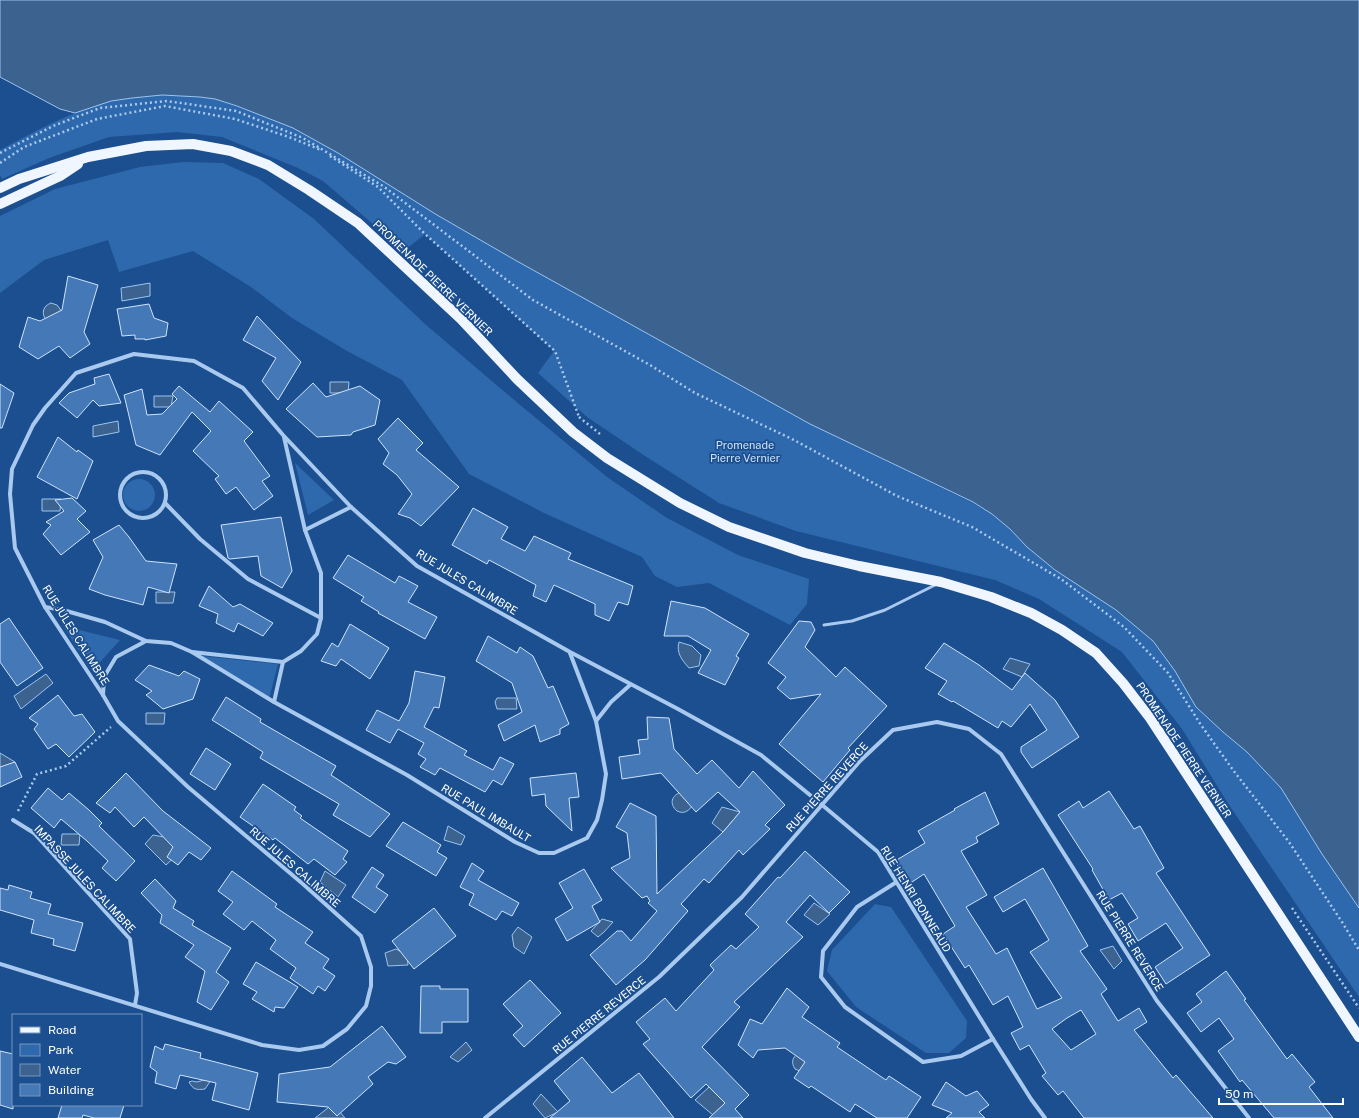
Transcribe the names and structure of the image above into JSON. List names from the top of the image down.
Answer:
{
  "streets": {
    "main road": ["PROMENADE PIERRE VERNIER"],
    "street": [
      "RUE JULES CALIMBRE",
      "RUE PIERRE REVERCE",
      "RUE PAUL IMBAULT",
      "IMPASSE JULES CALIMBRE",
      "RUE HENRI BONNEAUD"
    ]
  },
  "crossings": [
    ["RUE JULES CALIMBRE", "RUE PAUL IMBAULT"],
    ["RUE JULES CALIMBRE", "IMPASSE JULES CALIMBRE"],
    ["RUE JULES CALIMBRE", "RUE HENRI BONNEAUD"],
    ["RUE PIERRE REVERCE", "RUE HENRI BONNEAUD"]
  ],
  "parks": ["Promenade Pierre Vernier"],
  "legend": [
    "Road",
    "Park",
    "Water",
    "Building"
  ],
  "scale_bar": "50 m"
}
